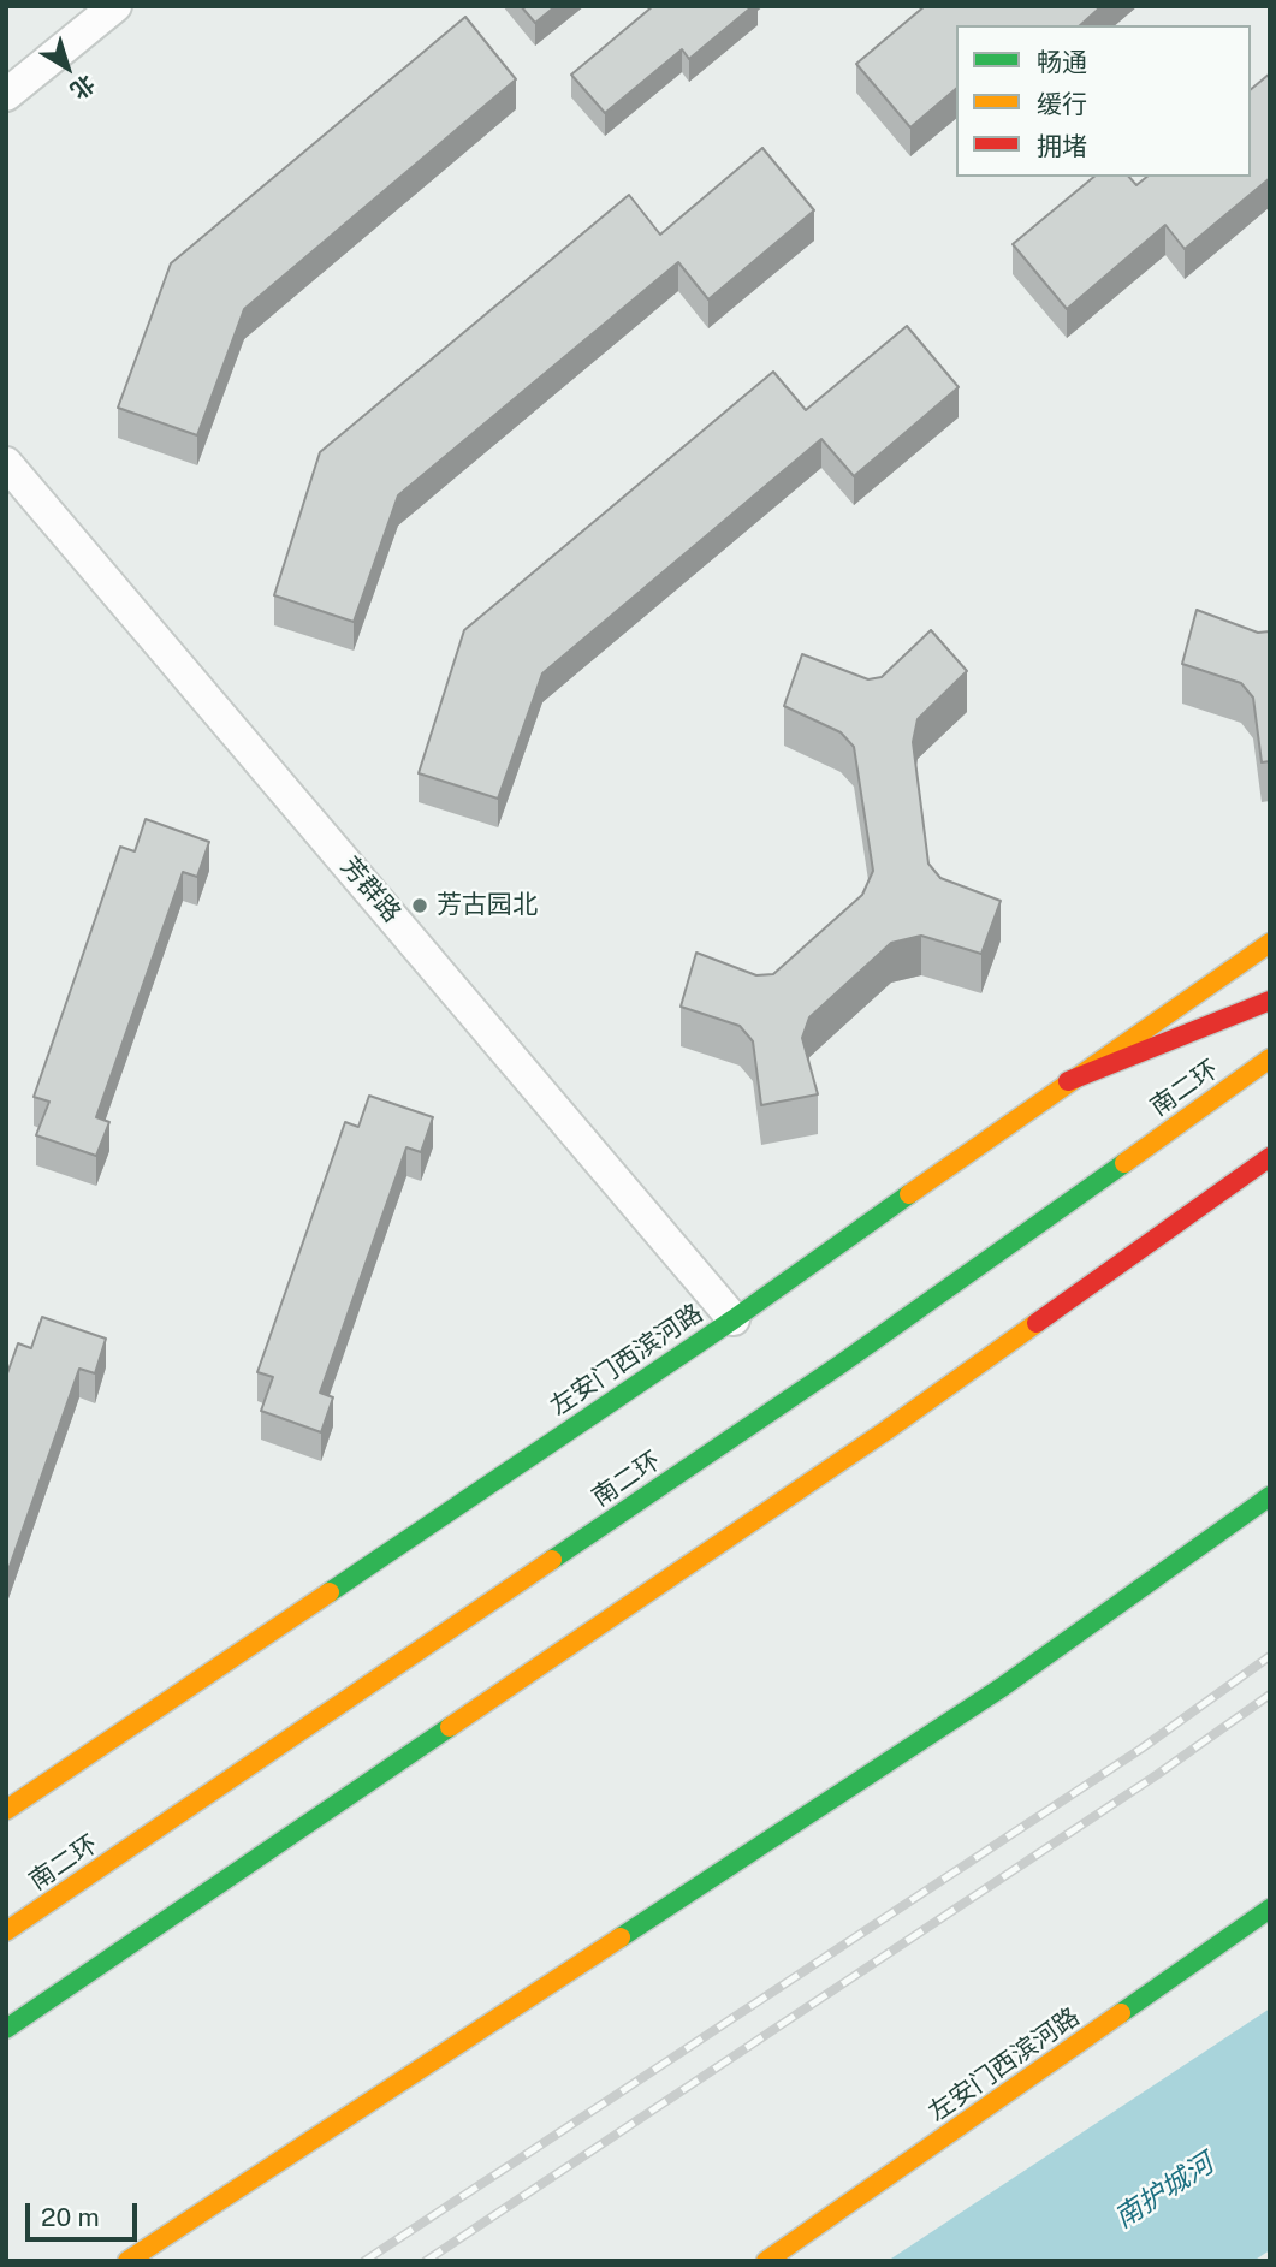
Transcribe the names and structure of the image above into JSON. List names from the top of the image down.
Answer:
{
  "streets": {
    "main road": ["南二环", "左安门西滨河路"],
    "street": ["芳群路"]
  },
  "crossings": [
    ["芳群路", "左安门西滨河路"]
  ],
  "water": ["南护城河"],
  "places": ["芳古园北"],
  "legend": ["畅通", "缓行", "拥堵"],
  "scale_bar": "20 m",
  "north": "bottom right"
}
